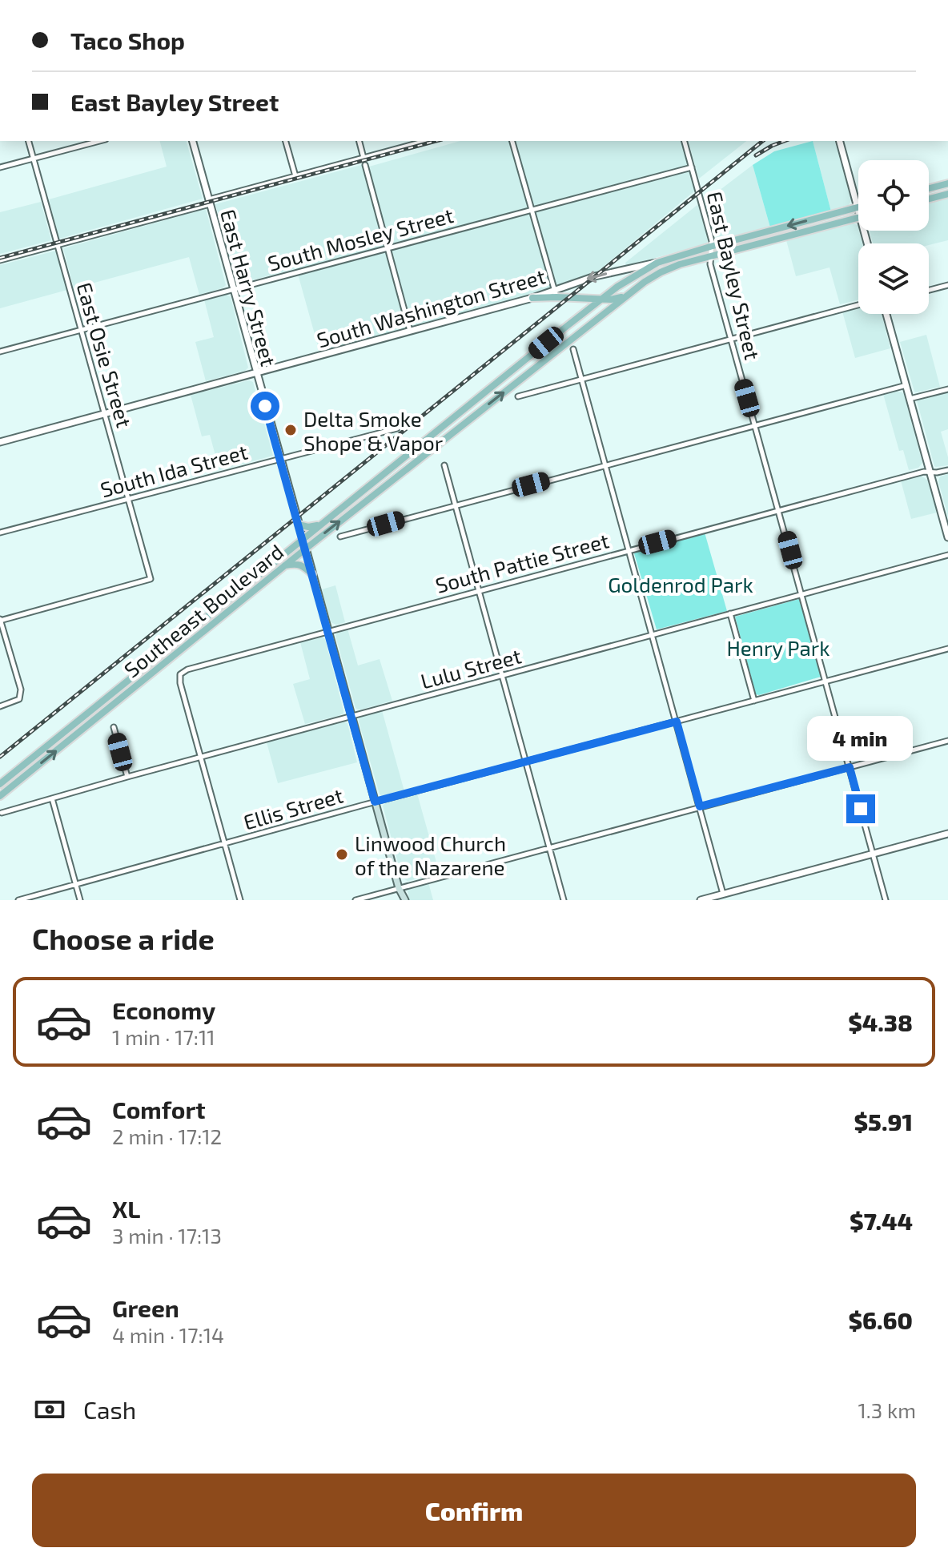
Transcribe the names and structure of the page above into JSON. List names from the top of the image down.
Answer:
{
  "streets": {
    "main road": ["East Harry Street", "South Washington Street", "Southeast Boulevard"],
    "street": [
      "South Mosley Street",
      "East Bayley Street",
      "East Osie Street",
      "South Ida Street",
      "South Pattie Street",
      "Lulu Street",
      "Ellis Street"
    ]
  },
  "crossings": [
    ["South Mosley Street", "East Bayley Street"],
    ["South Mosley Street", "East Harry Street"],
    ["South Mosley Street", "East Osie Street"],
    ["East Bayley Street", "South Washington Street"],
    ["East Bayley Street", "South Pattie Street"],
    ["East Bayley Street", "Southeast Boulevard"],
    ["East Bayley Street", "Lulu Street"],
    ["East Bayley Street", "Ellis Street"],
    ["East Harry Street", "South Washington Street"],
    ["East Harry Street", "South Ida Street"],
    ["East Harry Street", "South Pattie Street"],
    ["East Harry Street", "Southeast Boulevard"],
    ["East Harry Street", "Lulu Street"],
    ["East Harry Street", "Ellis Street"],
    ["South Washington Street", "East Osie Street"],
    ["South Washington Street", "Southeast Boulevard"],
    ["East Osie Street", "South Ida Street"],
    ["South Pattie Street", "Lulu Street"]
  ],
  "parks": ["Goldenrod Park", "Henry Park"],
  "places": ["Delta Smoke Shope & Vapor", "Linwood Church of the Nazarene"],
  "page": {
    "banner": ["Taco Shop", "East Bayley Street"],
    "bubble": "4 min",
    "heading": "Choose a ride",
    "list": [
      {
        "name": "Economy",
        "note": "1 min · 17:11",
        "value": "$4.38"
      },
      {
        "name": "Comfort",
        "note": "2 min · 17:12",
        "value": "$5.91"
      },
      {
        "name": "XL",
        "note": "3 min · 17:13",
        "value": "$7.44"
      },
      {
        "name": "Green",
        "note": "4 min · 17:14",
        "value": "$6.60"
      }
    ],
    "pay": ["Cash", "1.3 km"],
    "buttons": "Confirm"
  }
}
